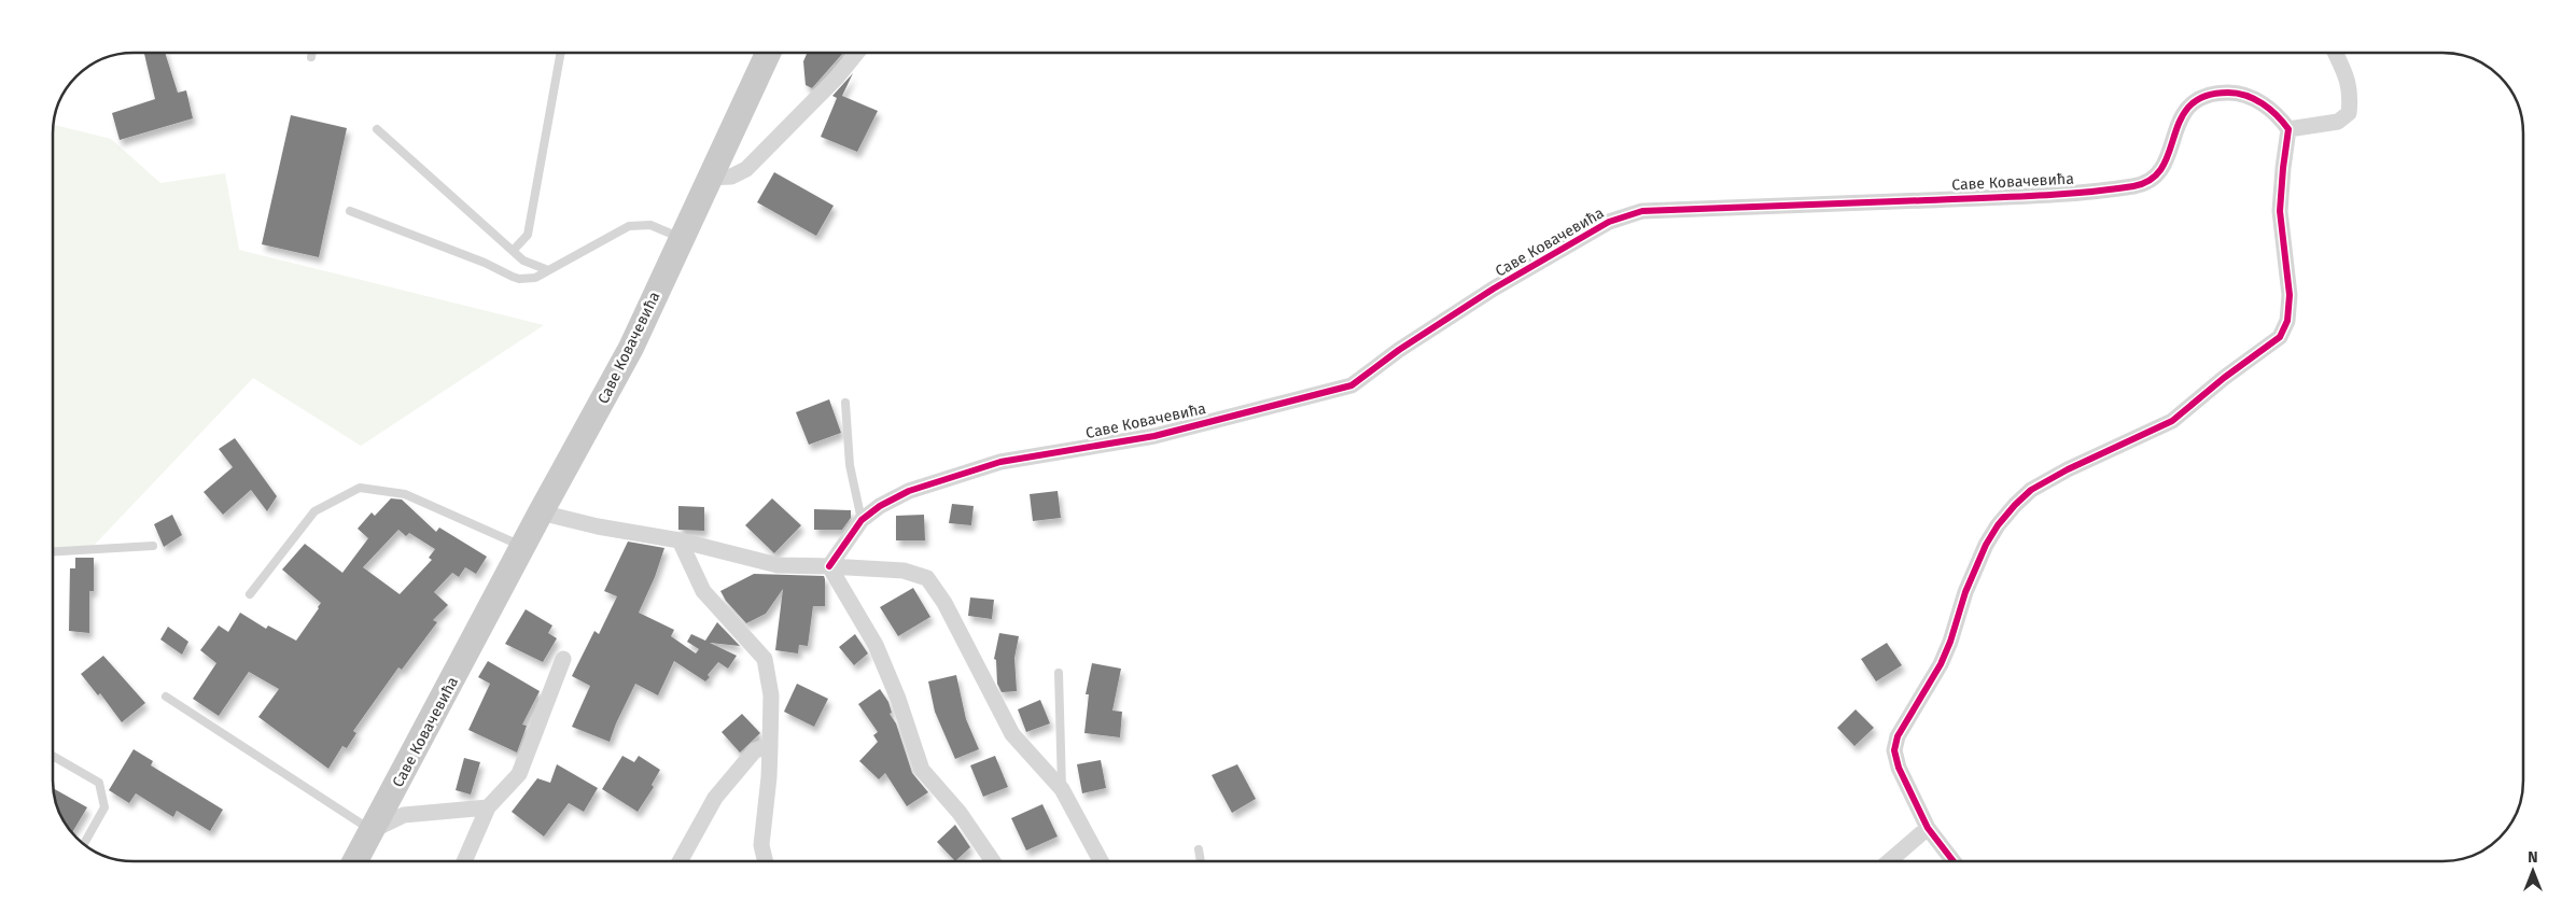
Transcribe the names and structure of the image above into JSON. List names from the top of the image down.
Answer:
{
  "streets": {
    "main road": ["Саве Ковачевића"]
  },
  "north": "top"
}
